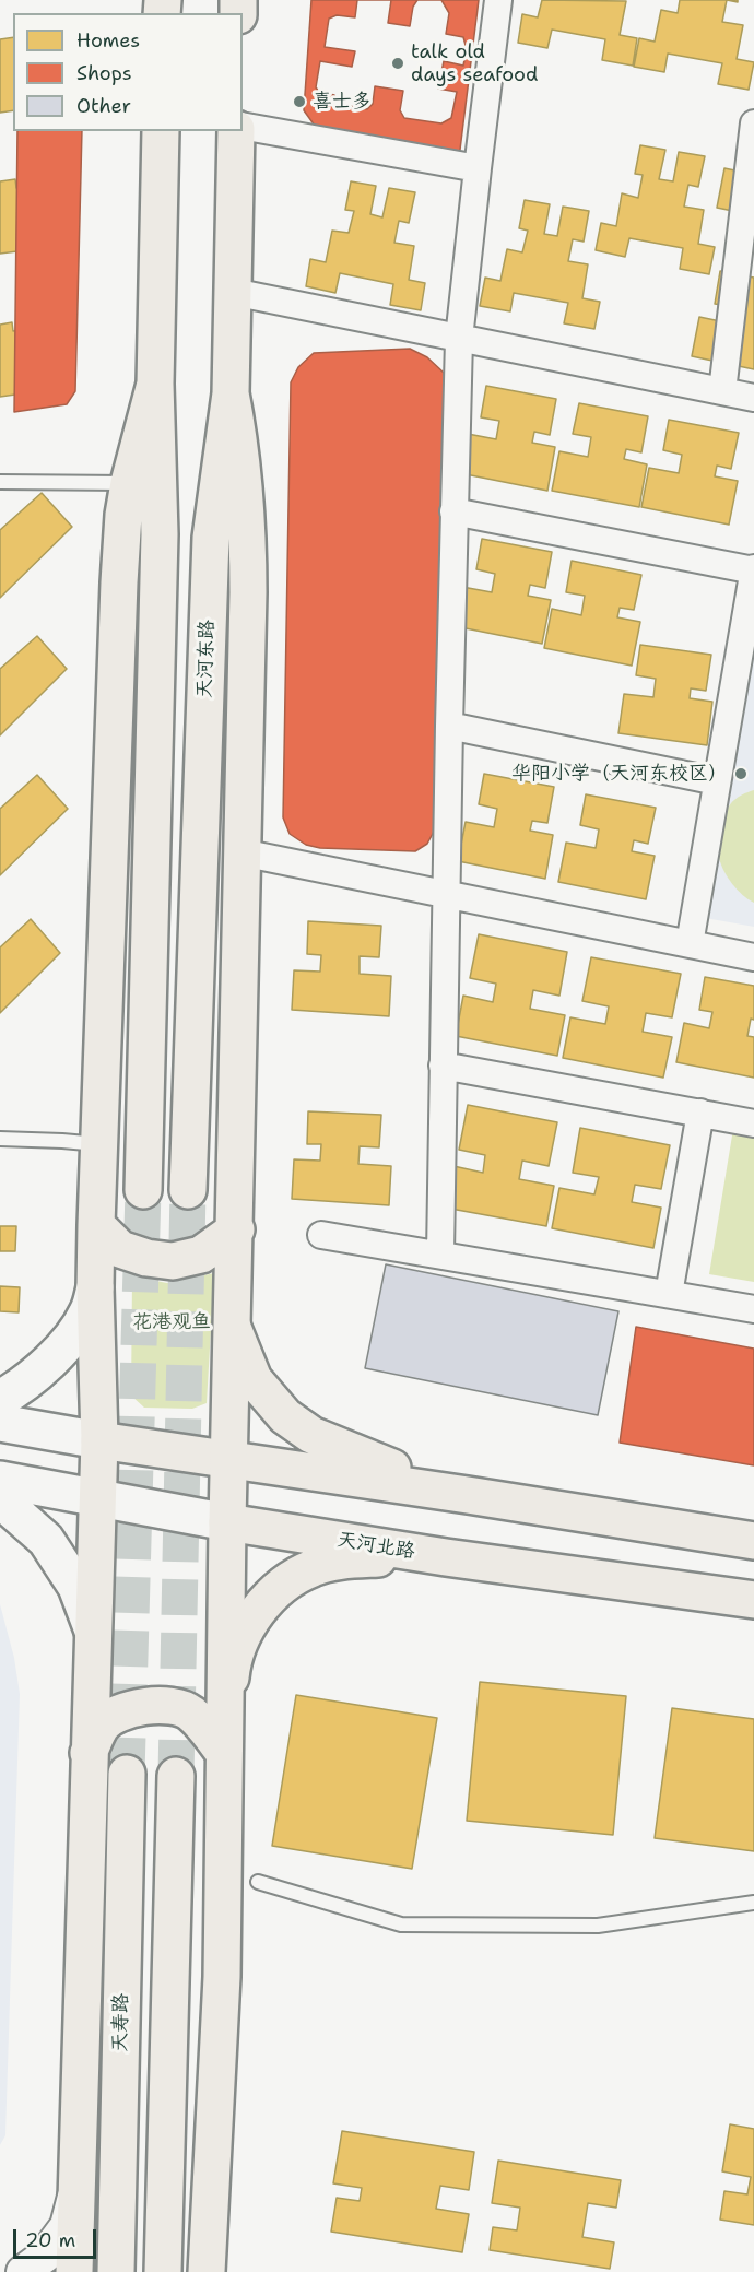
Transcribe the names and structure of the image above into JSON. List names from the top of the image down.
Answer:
{
  "streets": {
    "main road": ["天河东路", "天河北路", "天寿路"]
  },
  "parks": ["花港观鱼"],
  "places": ["talk old days seafood", "喜士多", "华阳小学（天河东校区）"],
  "legend": ["Homes", "Shops", "Other"],
  "scale_bar": "20 m"
}
